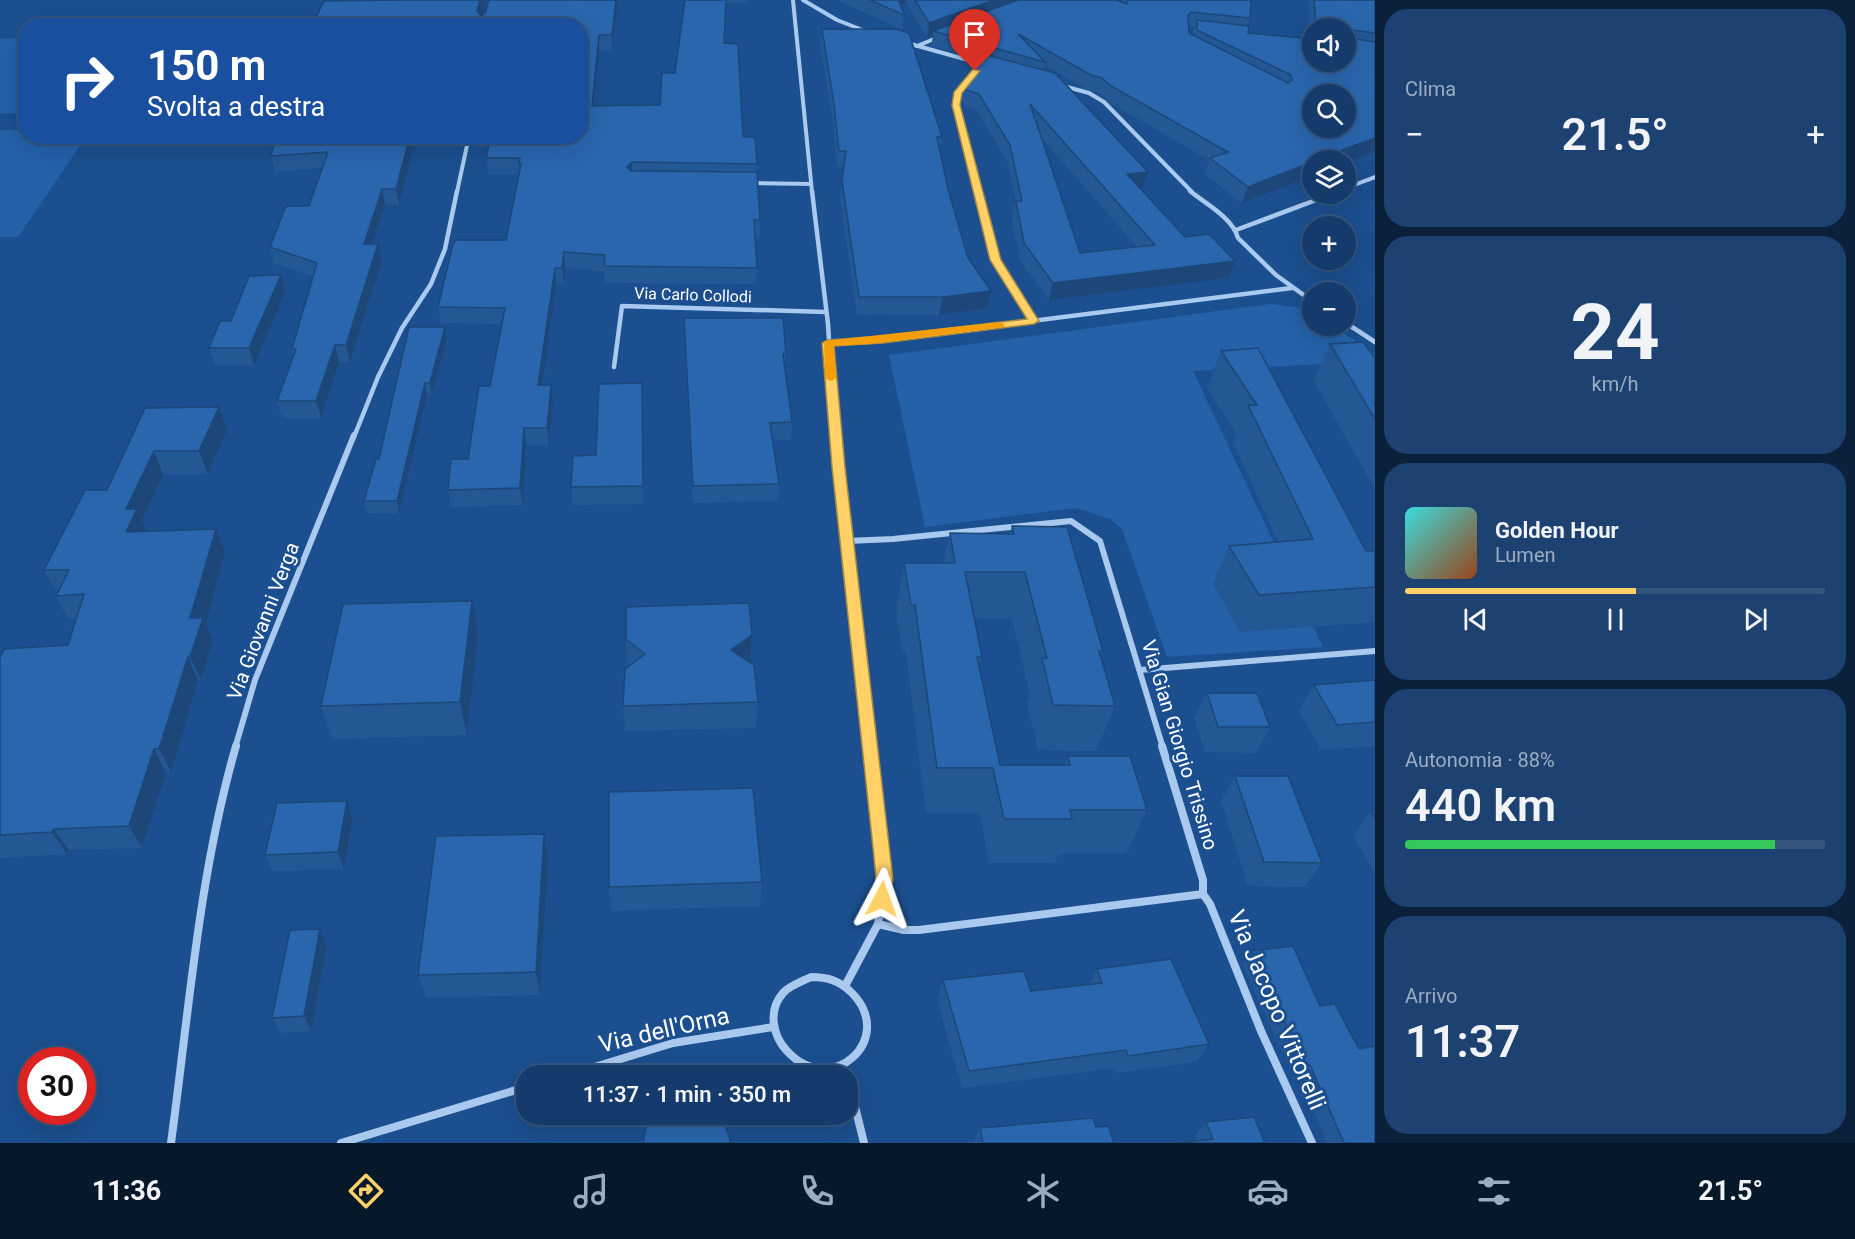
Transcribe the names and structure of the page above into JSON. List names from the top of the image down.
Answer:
{
  "streets": {
    "street": [
      "Via Carlo Collodi",
      "Via Giovanni Verga",
      "Via Gian Giorgio Trissino",
      "Via Jacopo Vittorelli",
      "Via dell'Orna"
    ]
  },
  "crossings": [
    ["Via Gian Giorgio Trissino", "Via Jacopo Vittorelli"]
  ],
  "page": {
    "tile": [
      "Clima",
      ["24", "km/h"],
      ["Autonomia · 88%", "440 km"],
      ["Arrivo", "11:37"]
    ],
    "map_buttons": ["+", "−"],
    "turn": ["150 m", "Svolta a destra"],
    "heat": ["−", "21.5°", "+"],
    "song": ["Golden Hour", "Lumen"],
    "limit": "30",
    "trip": "11:37 · 1 min · 350 m",
    "tabs": ["11:36", "21.5°"]
  }
}
